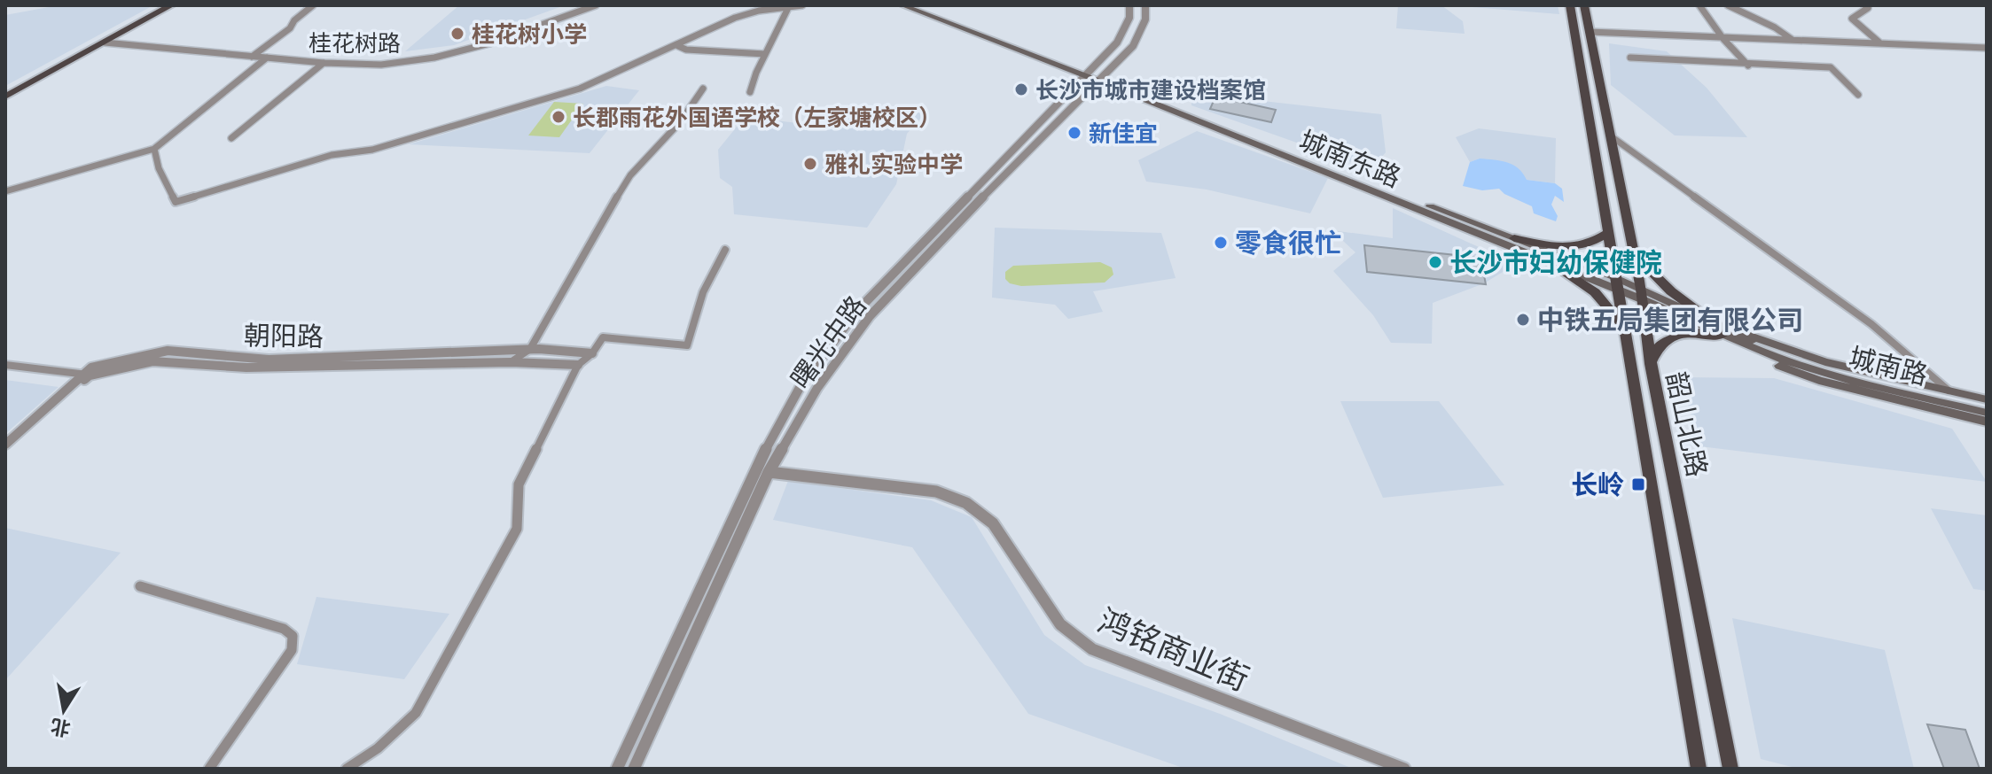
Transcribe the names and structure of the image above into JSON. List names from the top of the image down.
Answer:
{
  "streets": {
    "main road": ["城南东路", "城南路", "韶山北路"],
    "street": [
      "桂花树路",
      "朝阳路",
      "曙光中路",
      "鸿铭商业街"
    ]
  },
  "crossings": [
    ["城南东路", "曙光中路"],
    ["城南东路", "城南路"],
    ["城南东路", "韶山北路"],
    ["曙光中路", "鸿铭商业街"]
  ],
  "places": {
    "other": [
      "桂花树小学",
      "长沙市城市建设档案馆",
      "长郡雨花外国语学校（左家塘校区）",
      "新佳宜",
      "雅礼实验中学",
      "零食很忙",
      "长沙市妇幼保健院",
      "中铁五局集团有限公司"
    ],
    "transit": ["长岭"]
  },
  "north": "bottom"
}
